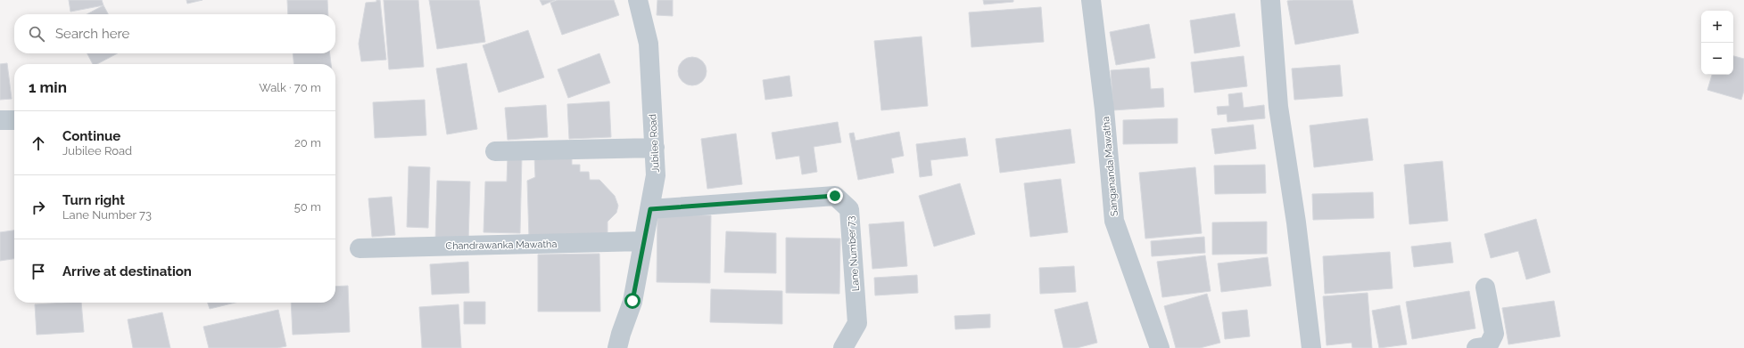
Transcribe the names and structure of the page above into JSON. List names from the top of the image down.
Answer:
{
  "streets": {
    "street": [
      "Jubilee Road",
      "Sangananda Mawatha",
      "Chandrawanka Mawatha",
      "Lane Number 73"
    ]
  },
  "crossings": [
    ["Jubilee Road", "Chandrawanka Mawatha"],
    ["Jubilee Road", "Lane Number 73"]
  ],
  "page": {
    "map_buttons": ["+", "−"],
    "search": "Search here",
    "heading": ["1 min", "Walk · 70 m"],
    "list": [
      ["Continue", "Jubilee Road", "20 m"],
      ["Turn right", "Lane Number 73", "50 m"],
      "Arrive at destination"
    ]
  }
}
